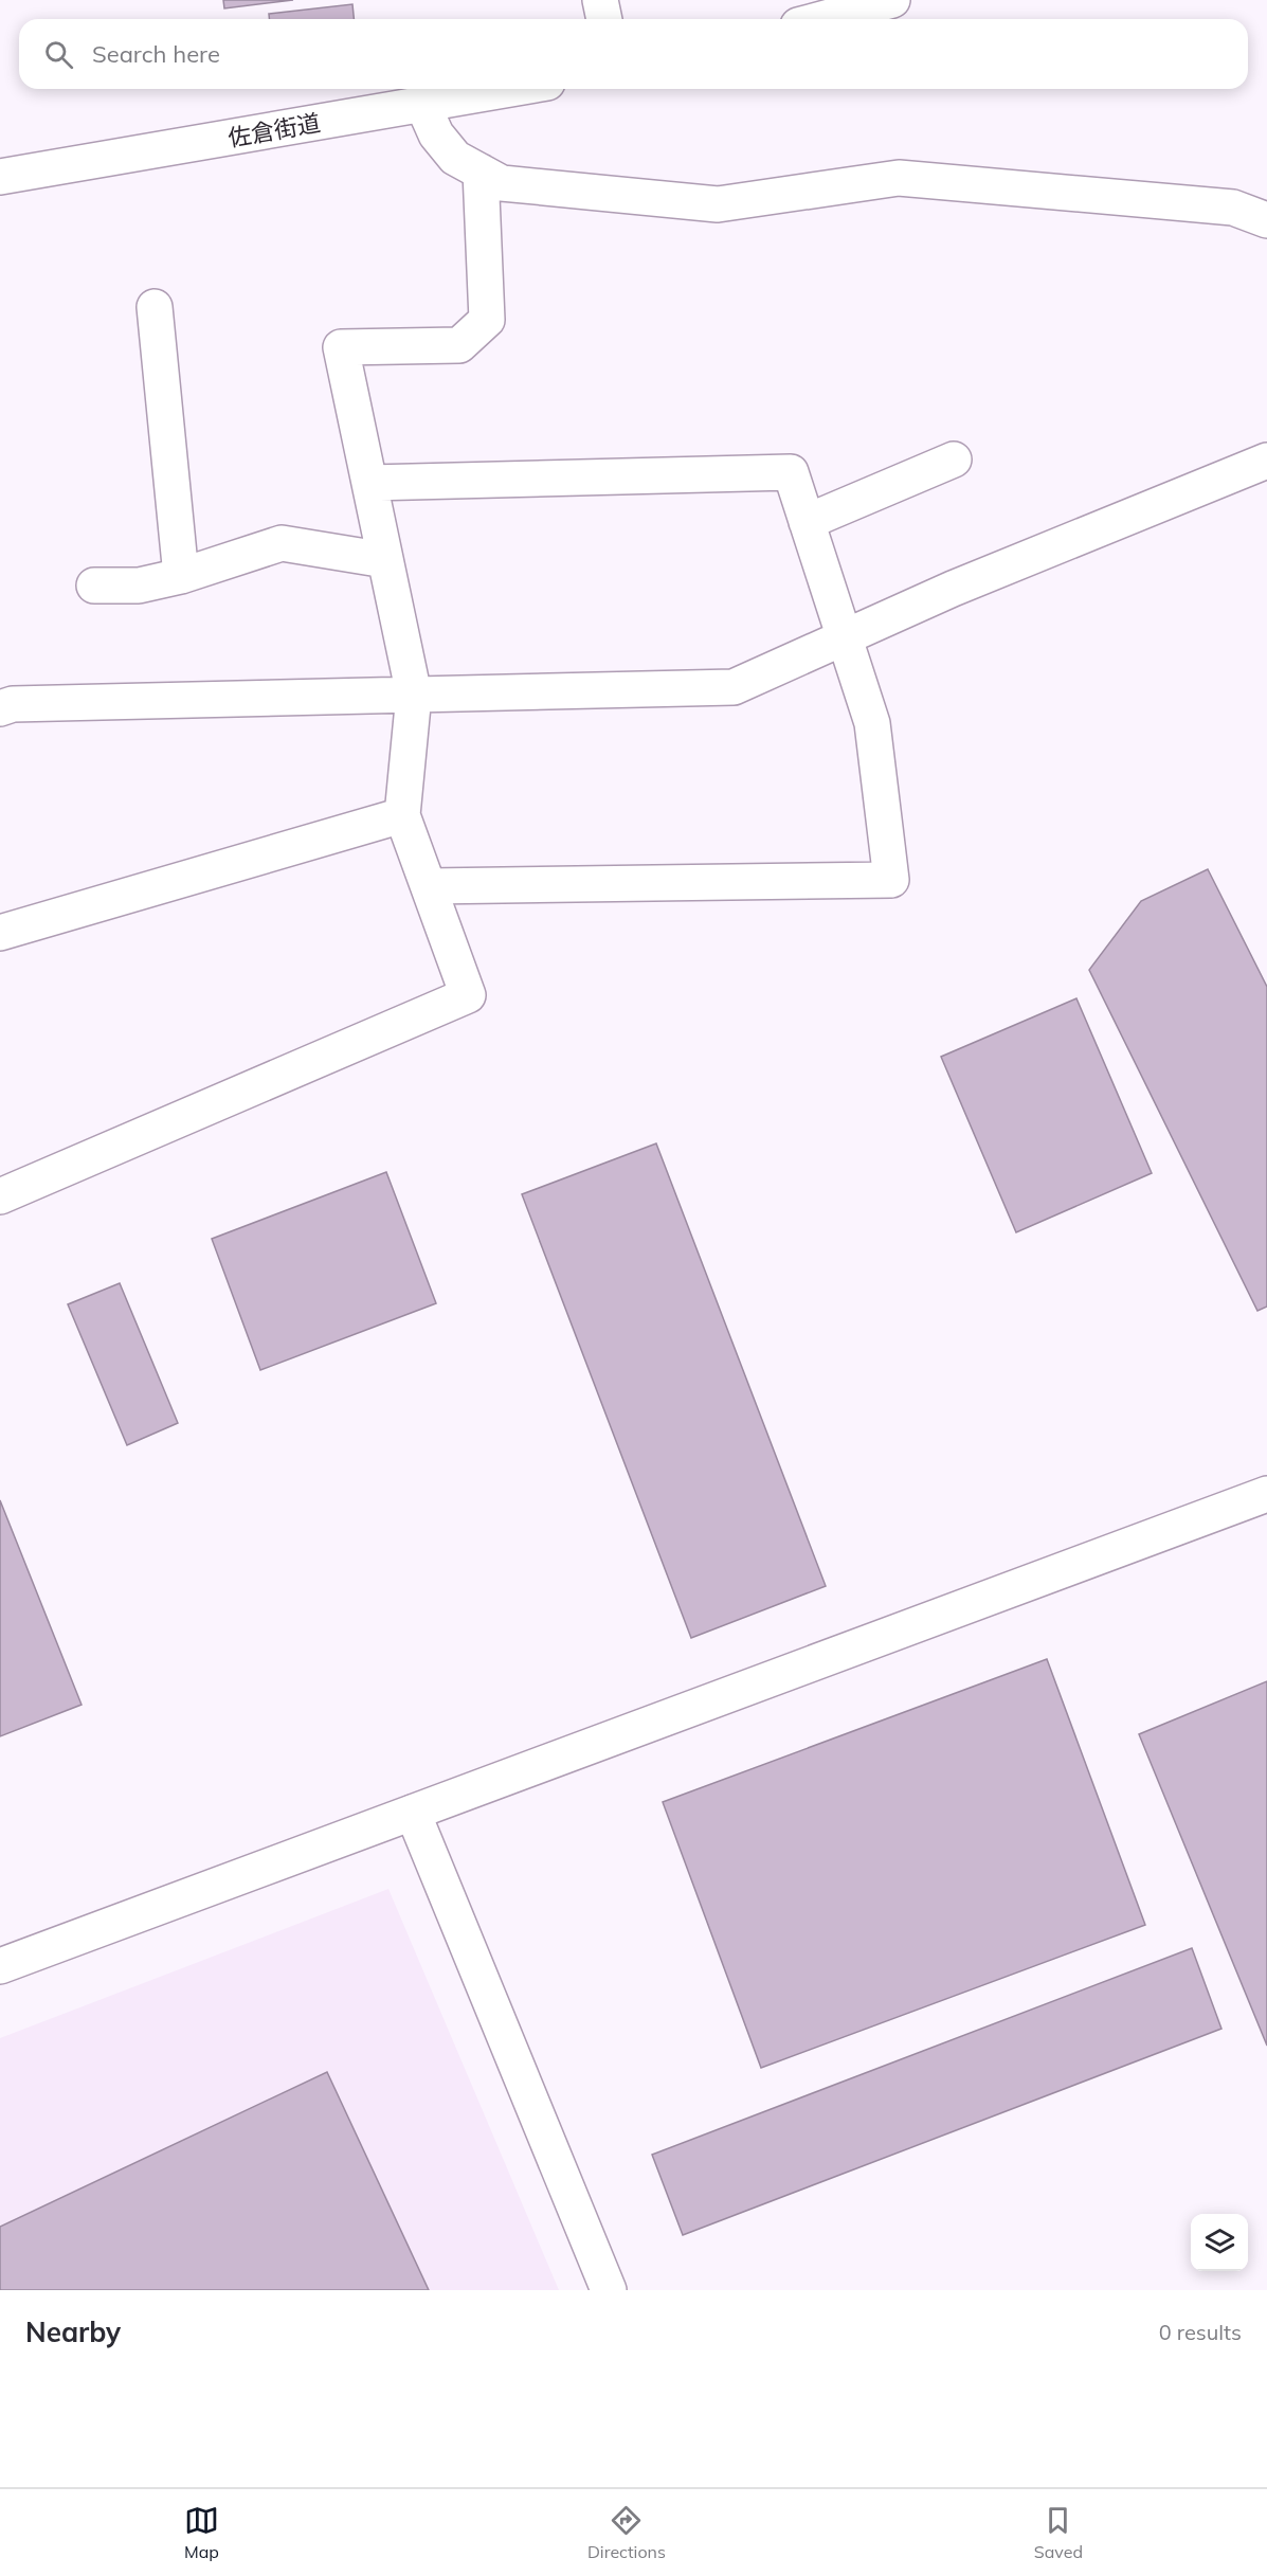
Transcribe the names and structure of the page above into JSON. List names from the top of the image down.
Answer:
{
  "streets": {
    "street": ["佐倉街道"]
  },
  "page": {
    "search": "Search here",
    "heading": ["Nearby", "0 results"],
    "nav": ["Map", "Directions", "Saved"]
  }
}
